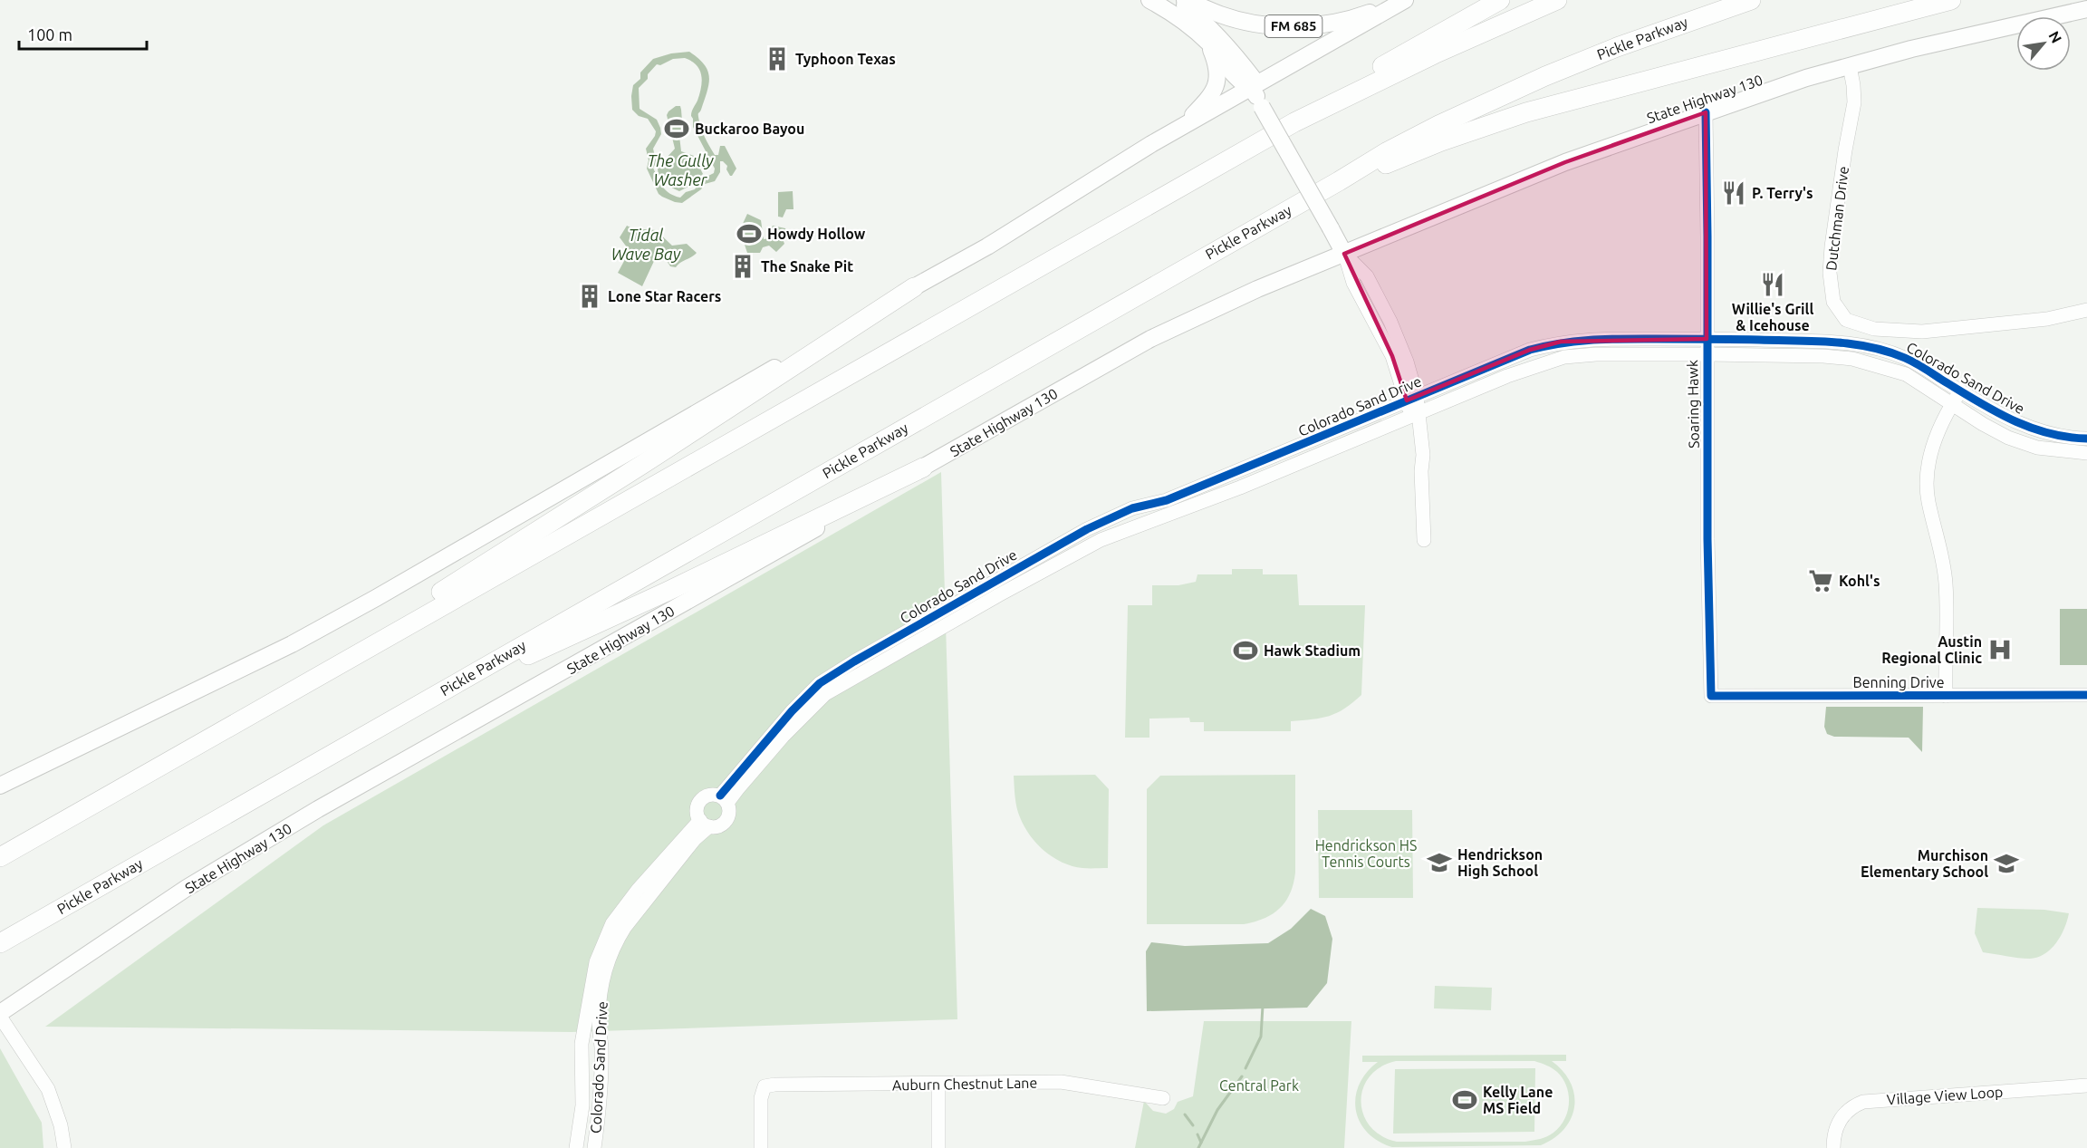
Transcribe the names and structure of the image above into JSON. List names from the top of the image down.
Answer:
{
  "streets": {
    "highway": ["Pickle Parkway"],
    "main road": ["FM 685", "State Highway 130"],
    "street": [
      "Dutchman Drive",
      "Colorado Sand Drive",
      "Soaring Hawk",
      "Benning Drive",
      "Auburn Chestnut Lane",
      "Village View Loop"
    ]
  },
  "crossings": [
    ["State Highway 130", "Dutchman Drive"],
    ["State Highway 130", "Soaring Hawk"],
    ["Colorado Sand Drive", "Soaring Hawk"],
    ["Soaring Hawk", "Benning Drive"]
  ],
  "water": ["The Gully Washer", "Tidal Wave Bay"],
  "parks": ["Hendrickson HS Tennis Courts", "Central Park"],
  "places": {
    "building": ["Typhoon Texas", "The Snake Pit", "Lone Star Racers"],
    "sports": [
      "Buckaroo Bayou",
      "Howdy Hollow",
      "Hawk Stadium",
      "Kelly Lane MS Field"
    ],
    "restaurant": ["P. Terry's", "Willie's Grill & Icehouse"],
    "supermarket": ["Kohl's"],
    "hospital": ["Austin Regional Clinic"],
    "school or university": ["Hendrickson High School", "Murchison Elementary School"]
  },
  "scale_bar": "100 m",
  "north": "top right"
}
